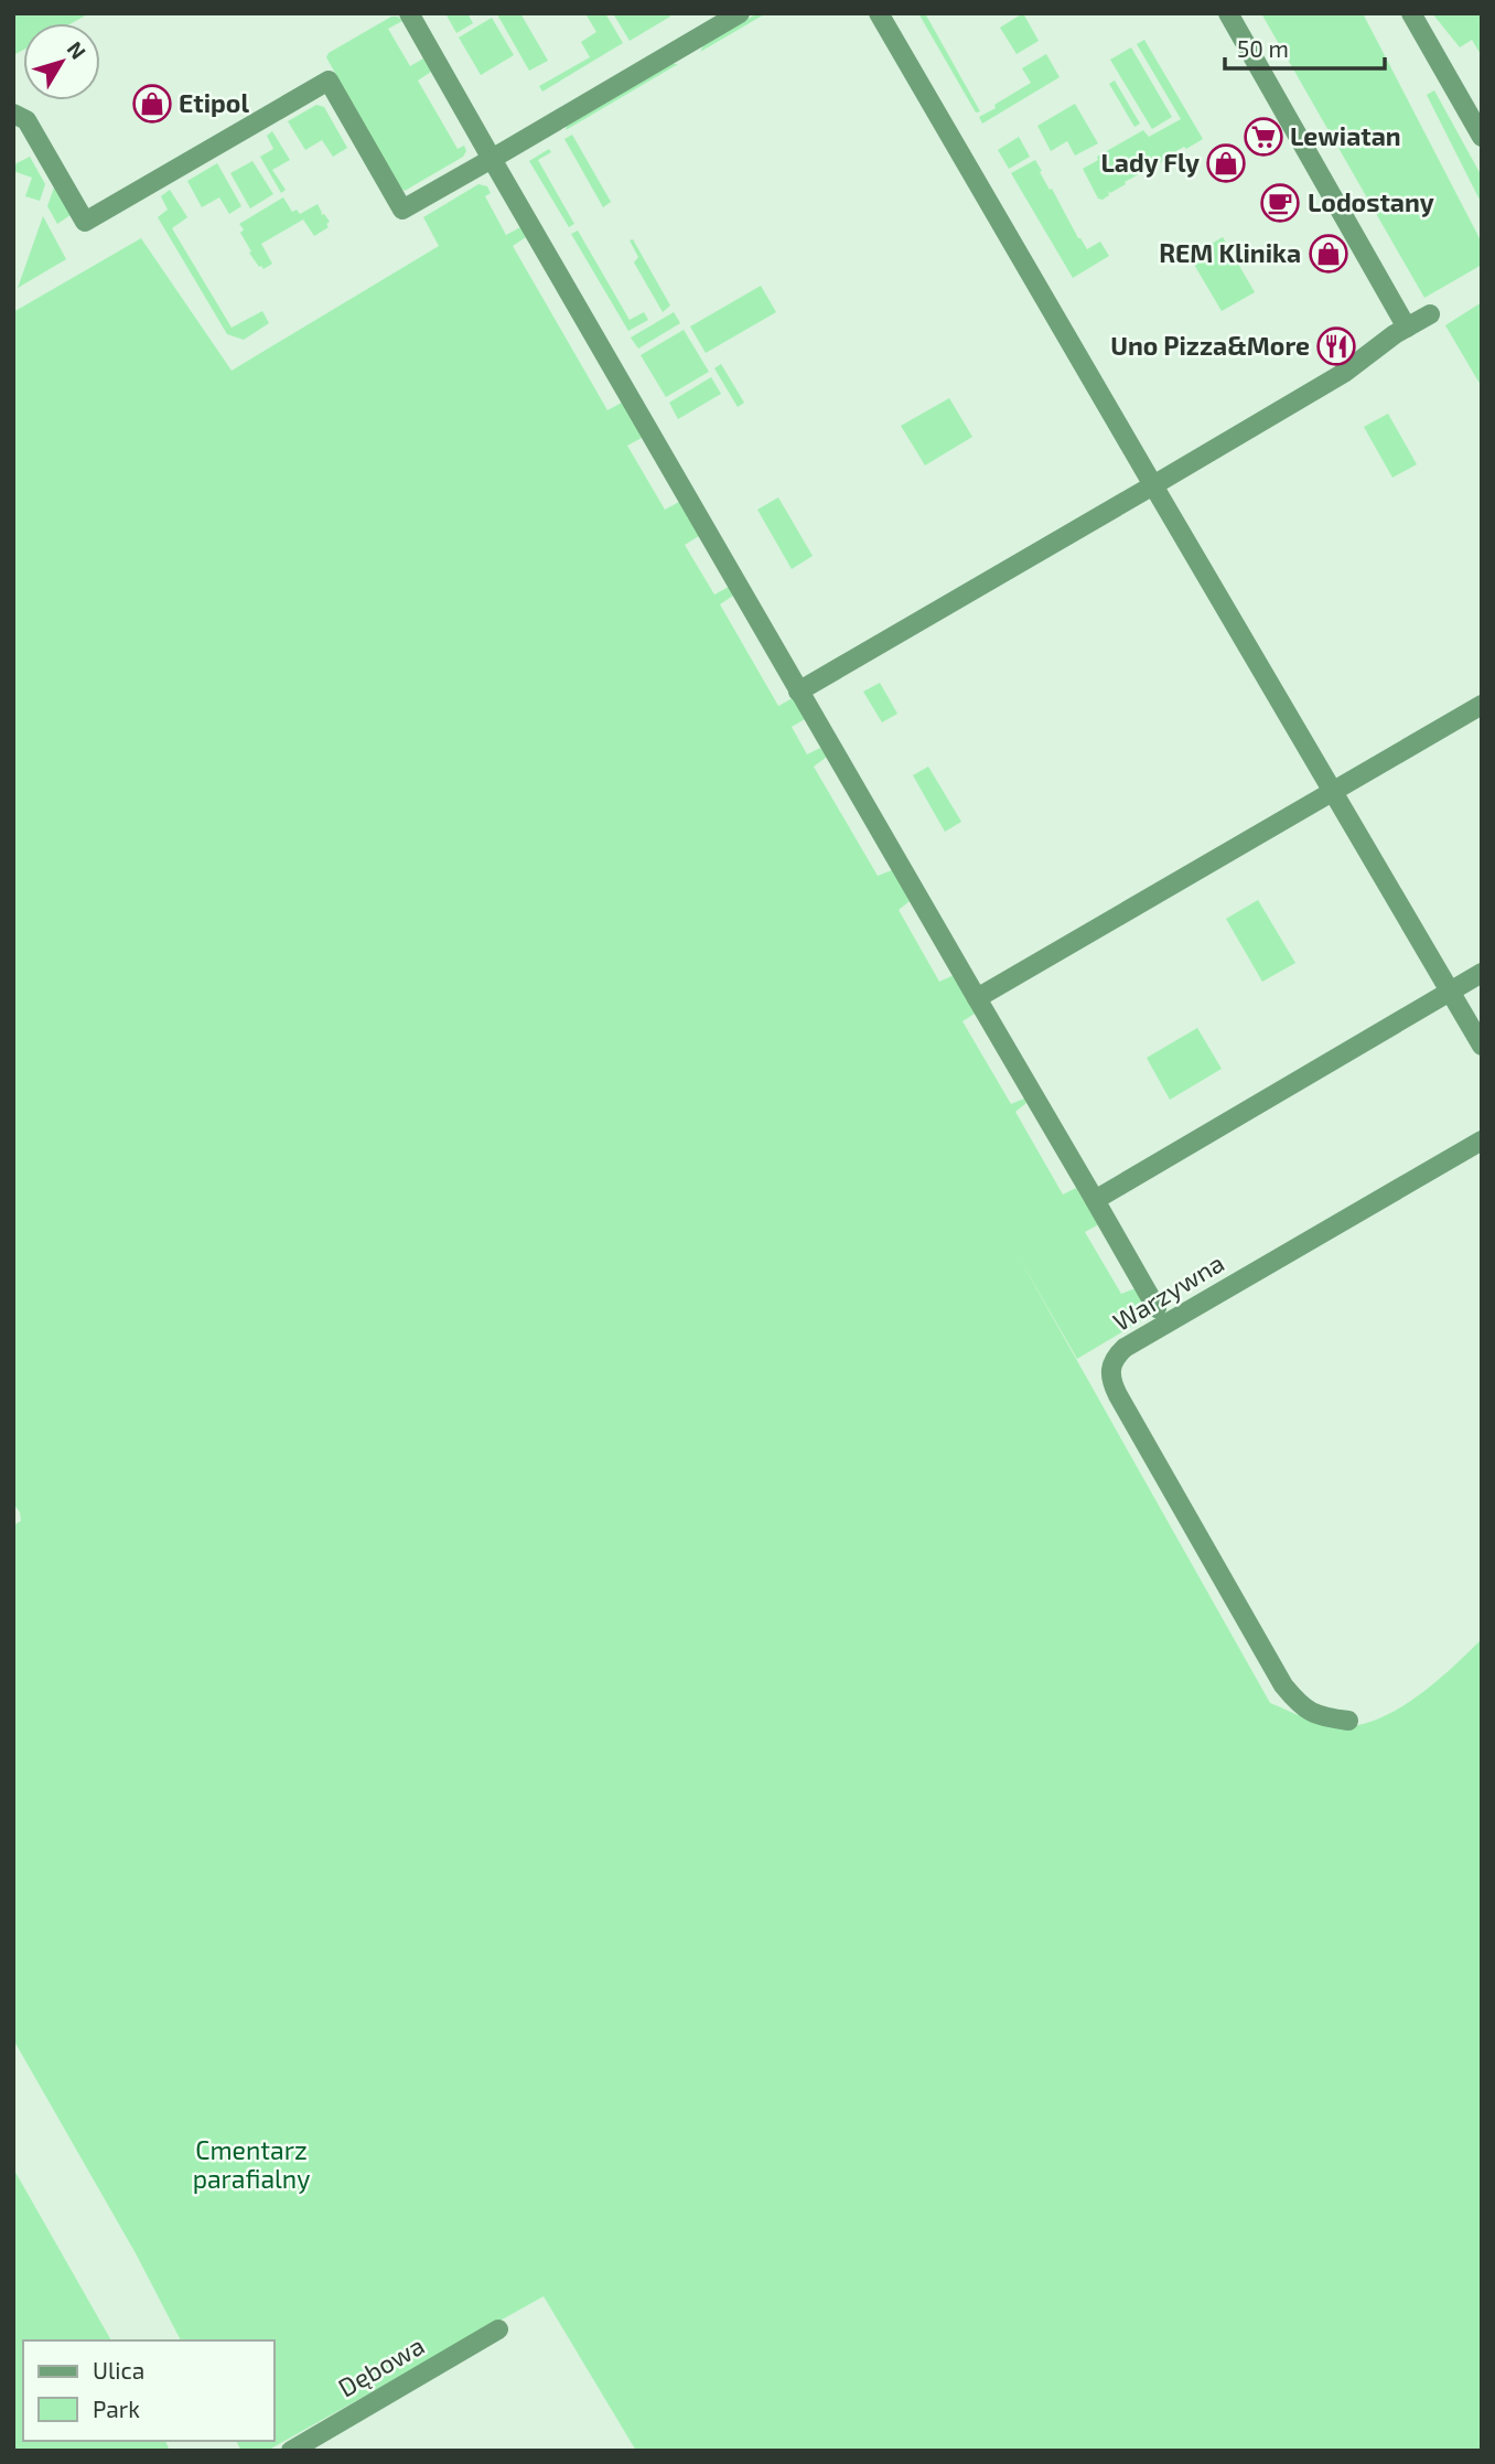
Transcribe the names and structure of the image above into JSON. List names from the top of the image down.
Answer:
{
  "streets": {
    "street": ["Warzywna", "Dębowa"]
  },
  "parks": ["Cmentarz parafialny"],
  "places": {
    "shop": ["Etipol", "Lady Fly", "REM Klinika"],
    "supermarket": ["Lewiatan"],
    "cafe": ["Lodostany"],
    "restaurant": ["Uno Pizza&More"]
  },
  "legend": ["Ulica", "Park"],
  "scale_bar": "50 m",
  "north": "top right"
}
